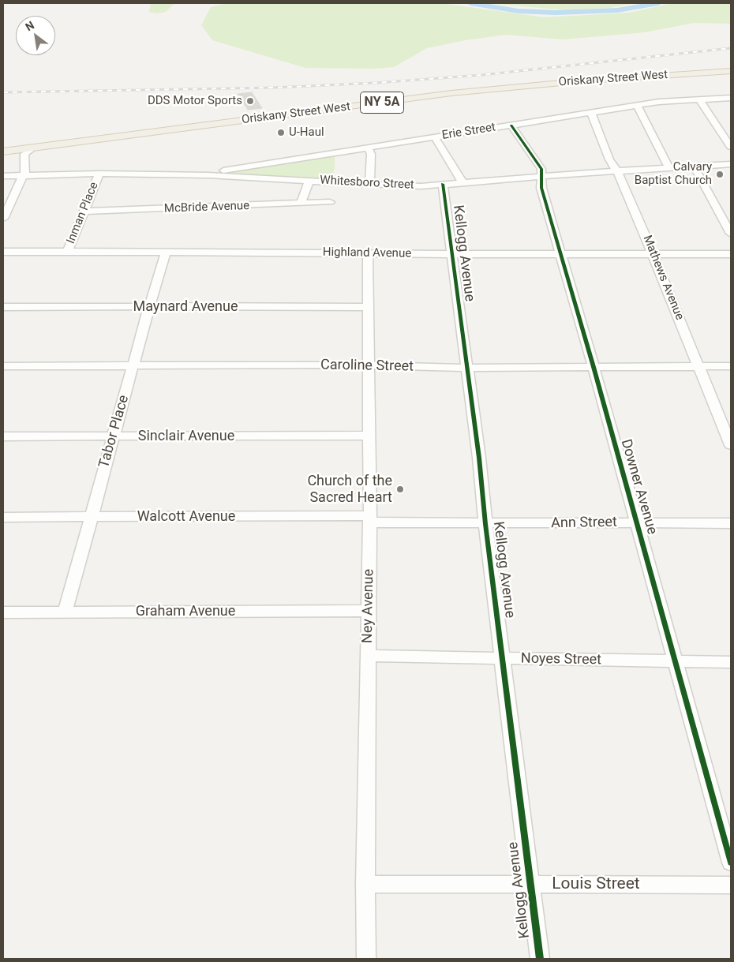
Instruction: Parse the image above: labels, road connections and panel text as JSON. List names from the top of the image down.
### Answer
{
  "streets": {
    "main road": ["Oriskany Street West", "NY 5A"],
    "street": [
      "Erie Street",
      "Whitesboro Street",
      "McBride Avenue",
      "Inman Place",
      "Highland Avenue",
      "Kellogg Avenue",
      "Mathews Avenue",
      "Maynard Avenue",
      "Caroline Street",
      "Tabor Place",
      "Sinclair Avenue",
      "Downer Avenue",
      "Walcott Avenue",
      "Ann Street",
      "Ney Avenue",
      "Graham Avenue",
      "Noyes Street",
      "Louis Street"
    ]
  },
  "crossings": [
    ["Erie Street", "Whitesboro Street"],
    ["Erie Street", "Mathews Avenue"],
    ["Erie Street", "Downer Avenue"],
    ["Whitesboro Street", "Inman Place"],
    ["Whitesboro Street", "Kellogg Avenue"],
    ["Whitesboro Street", "Mathews Avenue"],
    ["Whitesboro Street", "Downer Avenue"],
    ["McBride Avenue", "Inman Place"],
    ["Inman Place", "Highland Avenue"],
    ["Highland Avenue", "Kellogg Avenue"],
    ["Highland Avenue", "Mathews Avenue"],
    ["Highland Avenue", "Tabor Place"],
    ["Highland Avenue", "Downer Avenue"],
    ["Highland Avenue", "Ney Avenue"],
    ["Kellogg Avenue", "Caroline Street"],
    ["Kellogg Avenue", "Ann Street"],
    ["Kellogg Avenue", "Noyes Street"],
    ["Kellogg Avenue", "Louis Street"],
    ["Mathews Avenue", "Caroline Street"],
    ["Maynard Avenue", "Tabor Place"],
    ["Maynard Avenue", "Ney Avenue"],
    ["Caroline Street", "Tabor Place"],
    ["Caroline Street", "Downer Avenue"],
    ["Caroline Street", "Ney Avenue"],
    ["Tabor Place", "Sinclair Avenue"],
    ["Tabor Place", "Walcott Avenue"],
    ["Tabor Place", "Graham Avenue"],
    ["Sinclair Avenue", "Ney Avenue"],
    ["Downer Avenue", "Ann Street"],
    ["Downer Avenue", "Noyes Street"],
    ["Walcott Avenue", "Ann Street"],
    ["Walcott Avenue", "Ney Avenue"],
    ["Ney Avenue", "Graham Avenue"],
    ["Ney Avenue", "Noyes Street"],
    ["Ney Avenue", "Louis Street"]
  ],
  "places": [
    "DDS Motor Sports",
    "U-Haul",
    "Calvary Baptist Church",
    "Church of the Sacred Heart"
  ],
  "north": "top left"
}
